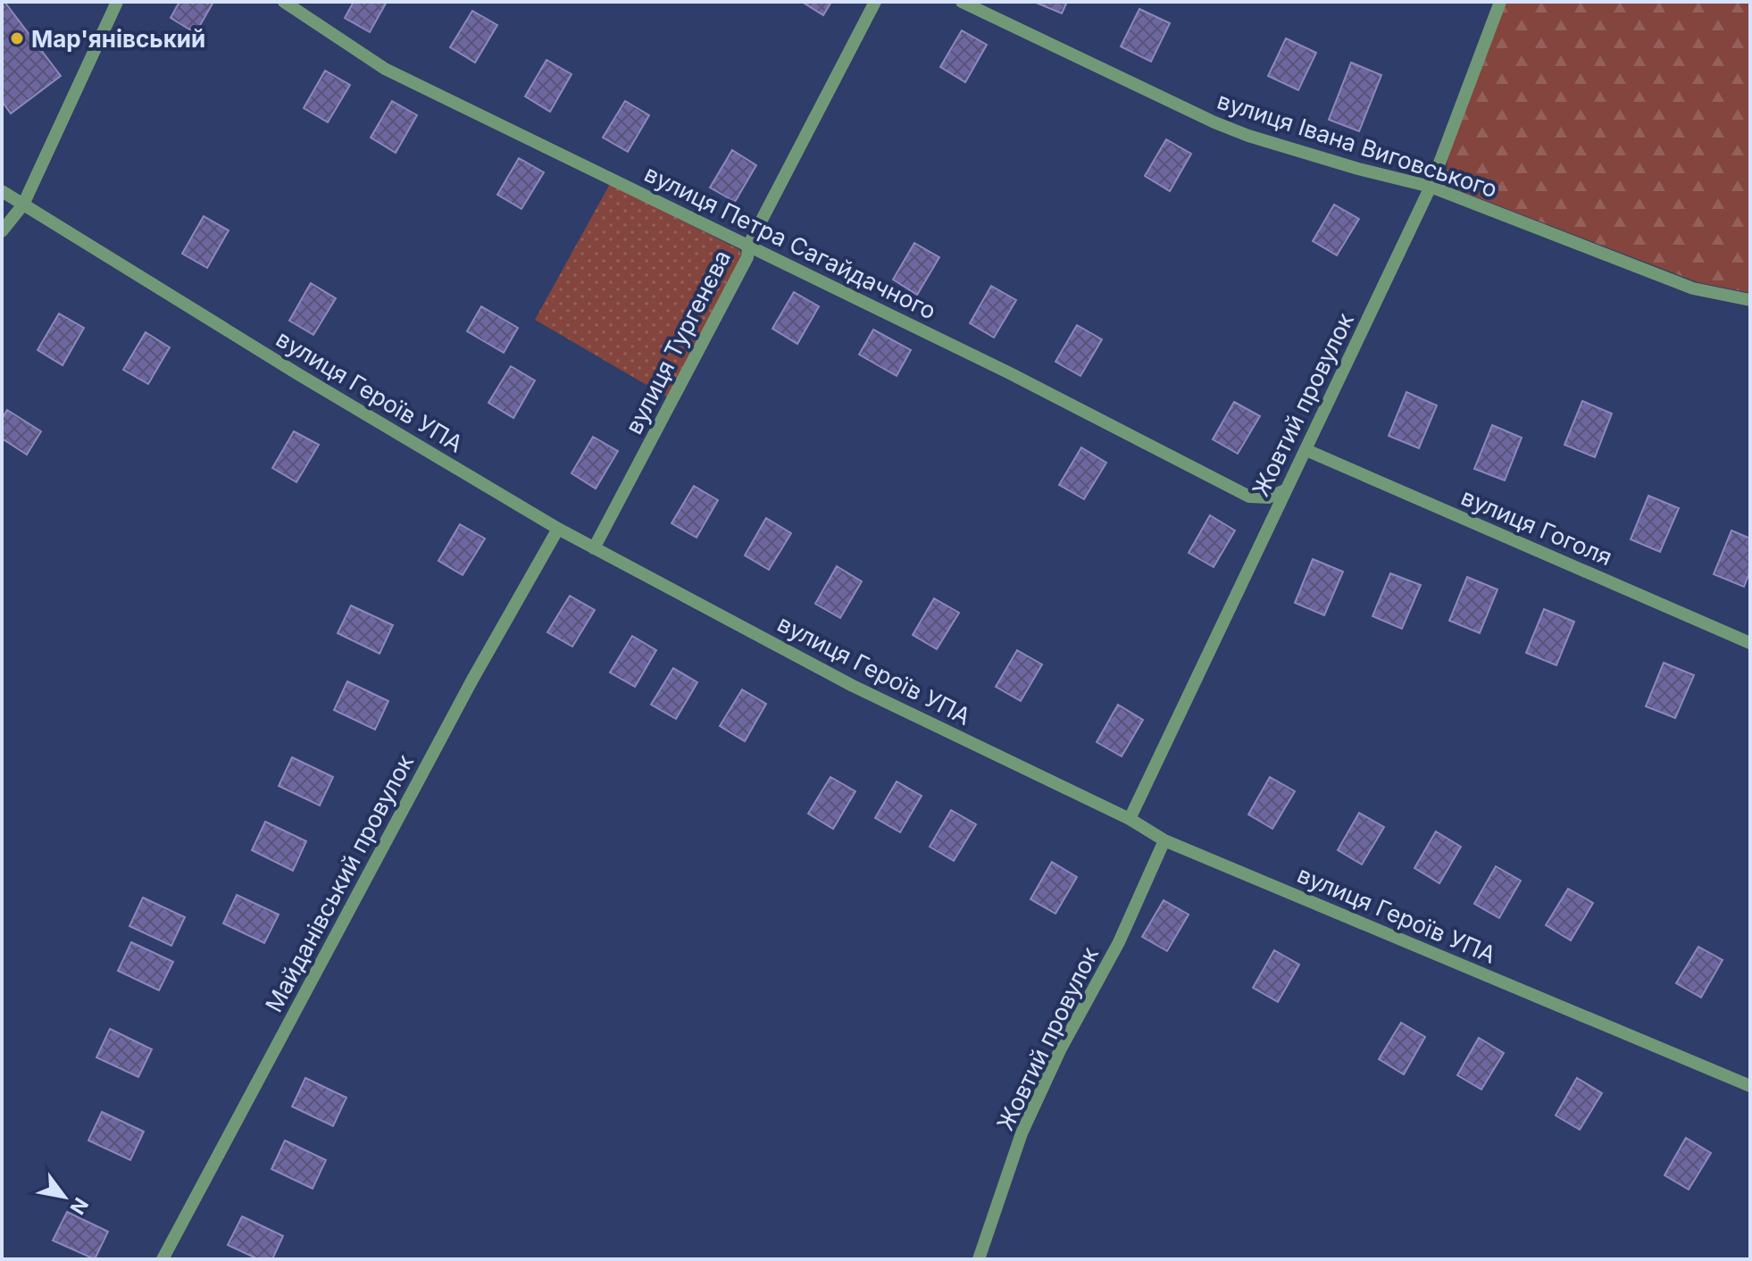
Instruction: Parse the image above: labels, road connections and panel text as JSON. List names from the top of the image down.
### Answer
{
  "streets": {
    "street": [
      "вулиця Івана Виговського",
      "вулиця Петра Сагайдачного",
      "вулиця Тургенєва",
      "вулиця Героїв УПА",
      "Жовтий провулок",
      "вулиця Гоголя",
      "Майданівський провулок"
    ]
  },
  "crossings": [
    ["вулиця Івана Виговського", "Жовтий провулок"],
    ["вулиця Петра Сагайдачного", "вулиця Тургенєва"],
    ["вулиця Петра Сагайдачного", "Жовтий провулок"],
    ["вулиця Тургенєва", "вулиця Героїв УПА"],
    ["вулиця Героїв УПА", "Жовтий провулок"],
    ["вулиця Героїв УПА", "Майданівський провулок"],
    ["Жовтий провулок", "вулиця Гоголя"]
  ],
  "places": ["Мар'янівський"],
  "north": "bottom right"
}
